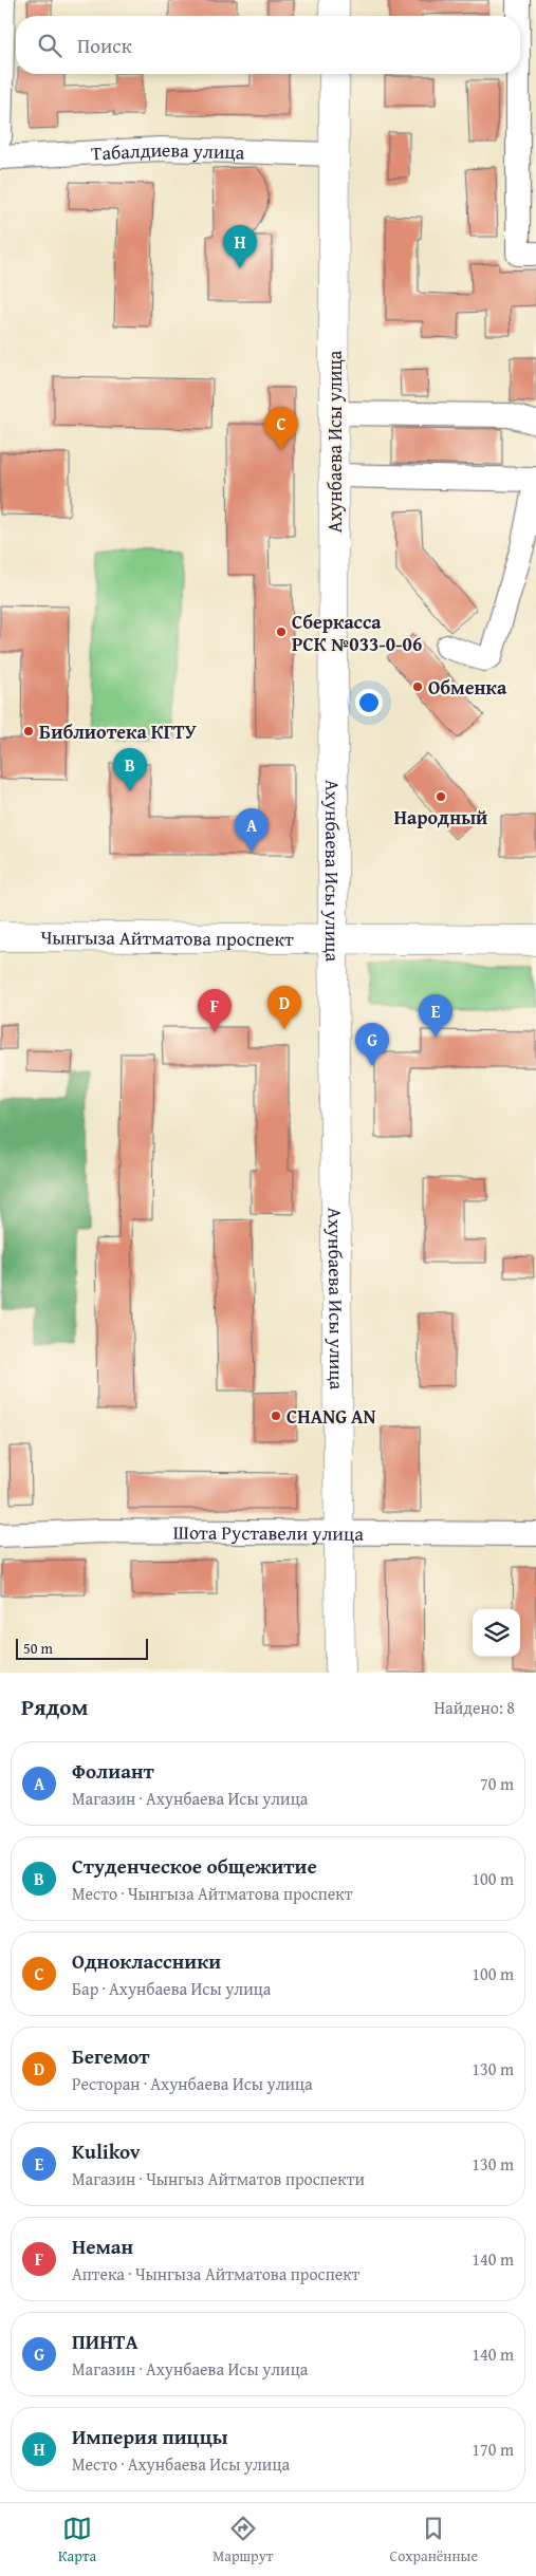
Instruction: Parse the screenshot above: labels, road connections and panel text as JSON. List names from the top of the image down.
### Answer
{
  "streets": {
    "main road": ["Ахунбаева Исы улица", "Чынгыза Айтматова проспект"],
    "street": ["Табалдиева улица", "Шота Руставели улица"]
  },
  "crossings": [
    ["Табалдиева улица", "Ахунбаева Исы улица"],
    ["Ахунбаева Исы улица", "Чынгыза Айтматова проспект"],
    ["Ахунбаева Исы улица", "Шота Руставели улица"]
  ],
  "places": [
    "Сберкасса РСК №033-0-06",
    "Обменка",
    "Библиотека КГТУ",
    "Народный",
    "CHANG AN"
  ],
  "scale_bar": "50 m",
  "page": {
    "search": "Поиск",
    "pins": [
      "H",
      "C",
      "B",
      "A",
      "D",
      "F",
      "E",
      "G"
    ],
    "scale": "50 m",
    "heading": ["Рядом", "Найдено: 8"],
    "list": [
      {
        "mark": "A",
        "name": "Фолиант",
        "note": "Магазин · Ахунбаева Исы улица",
        "value": "70 m"
      },
      {
        "mark": "B",
        "name": "Студенческое общежитие",
        "note": "Место · Чынгыза Айтматова проспект",
        "value": "100 m"
      },
      {
        "mark": "C",
        "name": "Одноклассники",
        "note": "Бар · Ахунбаева Исы улица",
        "value": "100 m"
      },
      {
        "mark": "D",
        "name": "Бегемот",
        "note": "Ресторан · Ахунбаева Исы улица",
        "value": "130 m"
      },
      {
        "mark": "E",
        "name": "Kulikov",
        "note": "Магазин · Чынгыз Айтматов проспекти",
        "value": "130 m"
      },
      {
        "mark": "F",
        "name": "Неман",
        "note": "Аптека · Чынгыза Айтматова проспект",
        "value": "140 m"
      },
      {
        "mark": "G",
        "name": "ПИНТА",
        "note": "Магазин · Ахунбаева Исы улица",
        "value": "140 m"
      },
      {
        "mark": "H",
        "name": "Империя пиццы",
        "note": "Место · Ахунбаева Исы улица",
        "value": "170 m"
      }
    ],
    "nav": ["Карта", "Маршрут", "Сохранённые"]
  }
}
